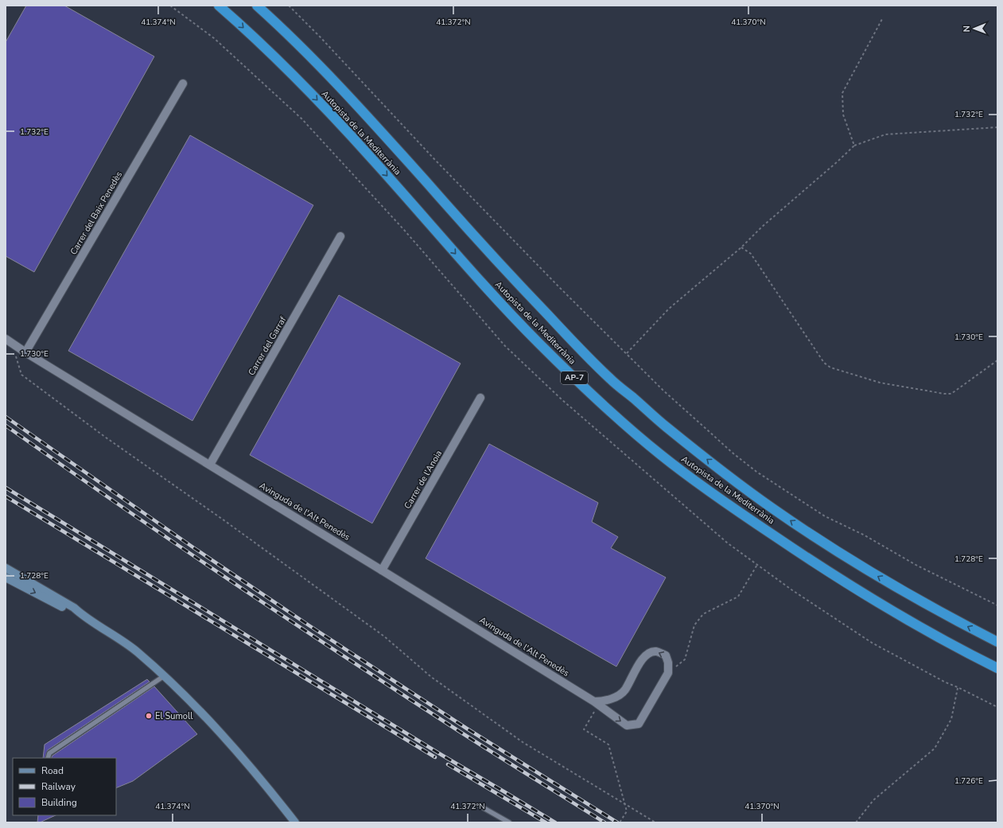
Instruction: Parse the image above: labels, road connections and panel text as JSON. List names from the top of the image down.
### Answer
{
  "streets": {
    "highway": ["Autopista de la Mediterrània", "AP-7"],
    "street": [
      "Carrer del Baix Penedès",
      "Carrer del Garraf",
      "Carrer de l'Anoia",
      "Avinguda de l'Alt Penedès"
    ]
  },
  "crossings": [
    ["Carrer del Baix Penedès", "Avinguda de l'Alt Penedès"],
    ["Carrer del Garraf", "Avinguda de l'Alt Penedès"],
    ["Carrer de l'Anoia", "Avinguda de l'Alt Penedès"]
  ],
  "places": ["El Sumoll"],
  "legend": ["Road", "Railway", "Building"],
  "north": "left",
  "coordinates": [
    "41.374°N",
    "41.372°N",
    "41.370°N",
    "1.732°E",
    "1.730°E",
    "1.728°E",
    "1.726°E"
  ]
}
